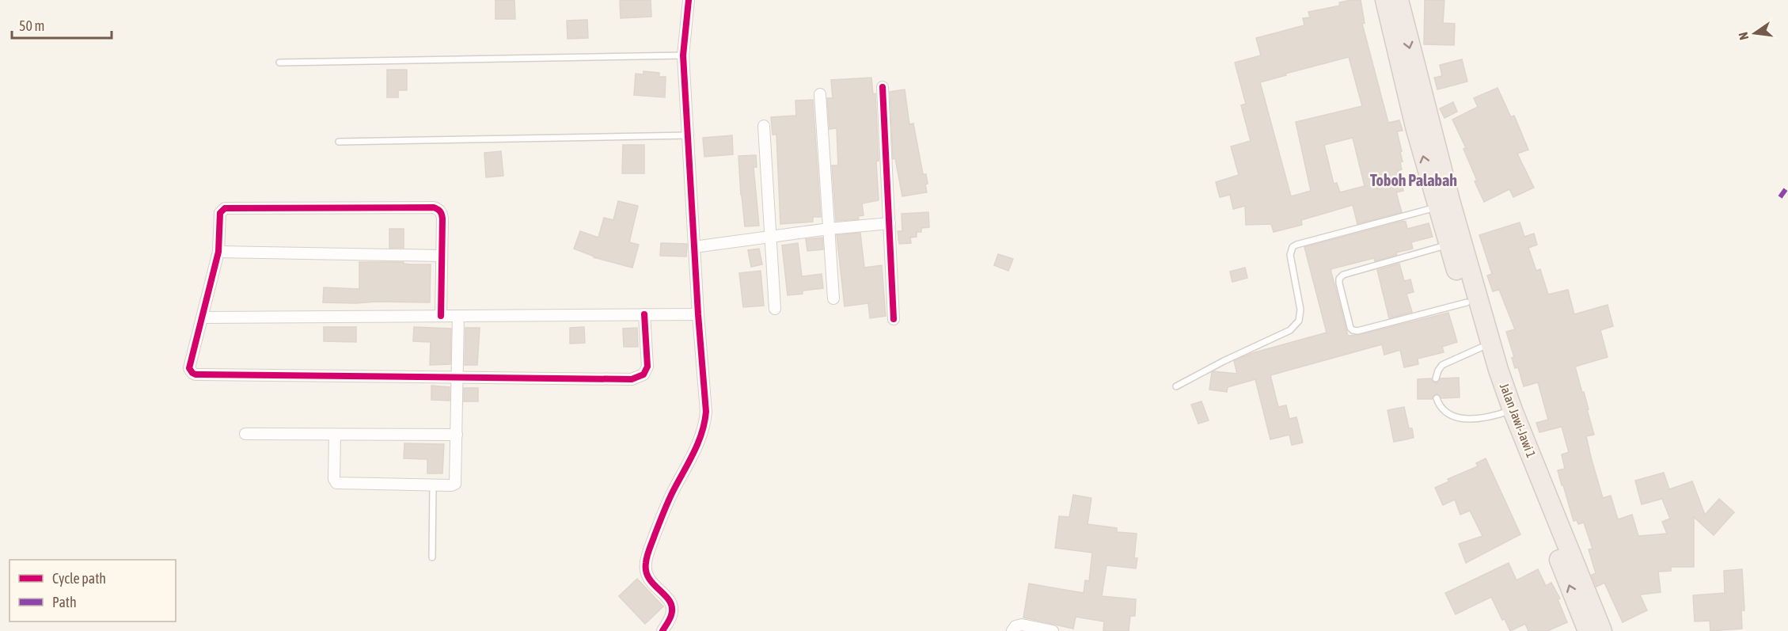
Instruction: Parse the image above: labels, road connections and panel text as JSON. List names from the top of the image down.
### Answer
{
  "streets": {
    "highway": ["Jalan Jawi-Jawi 1"]
  },
  "districts": ["Toboh Palabah"],
  "legend": ["Cycle path", "Path"],
  "scale_bar": "50 m",
  "north": "left"
}
